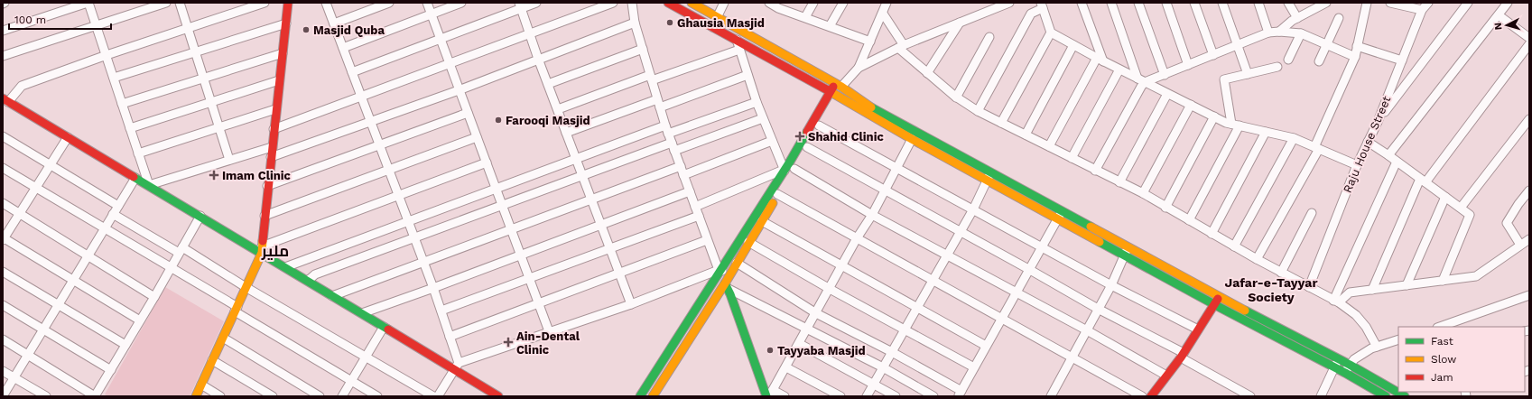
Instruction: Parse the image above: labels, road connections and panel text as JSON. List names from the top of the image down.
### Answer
{
  "streets": {
    "street": ["Raju House Street"]
  },
  "districts": ["ملیر", "Jafar-e-Tayyar Society"],
  "places": {
    "other": [
      "Ghausia Masjid",
      "Masjid Quba",
      "Farooqi Masjid",
      "Tayyaba Masjid"
    ],
    "health": ["Shahid Clinic", "Imam Clinic", "Ain-Dental Clinic"]
  },
  "legend": ["Fast", "Slow", "Jam"],
  "scale_bar": "100 m",
  "north": "left"
}
